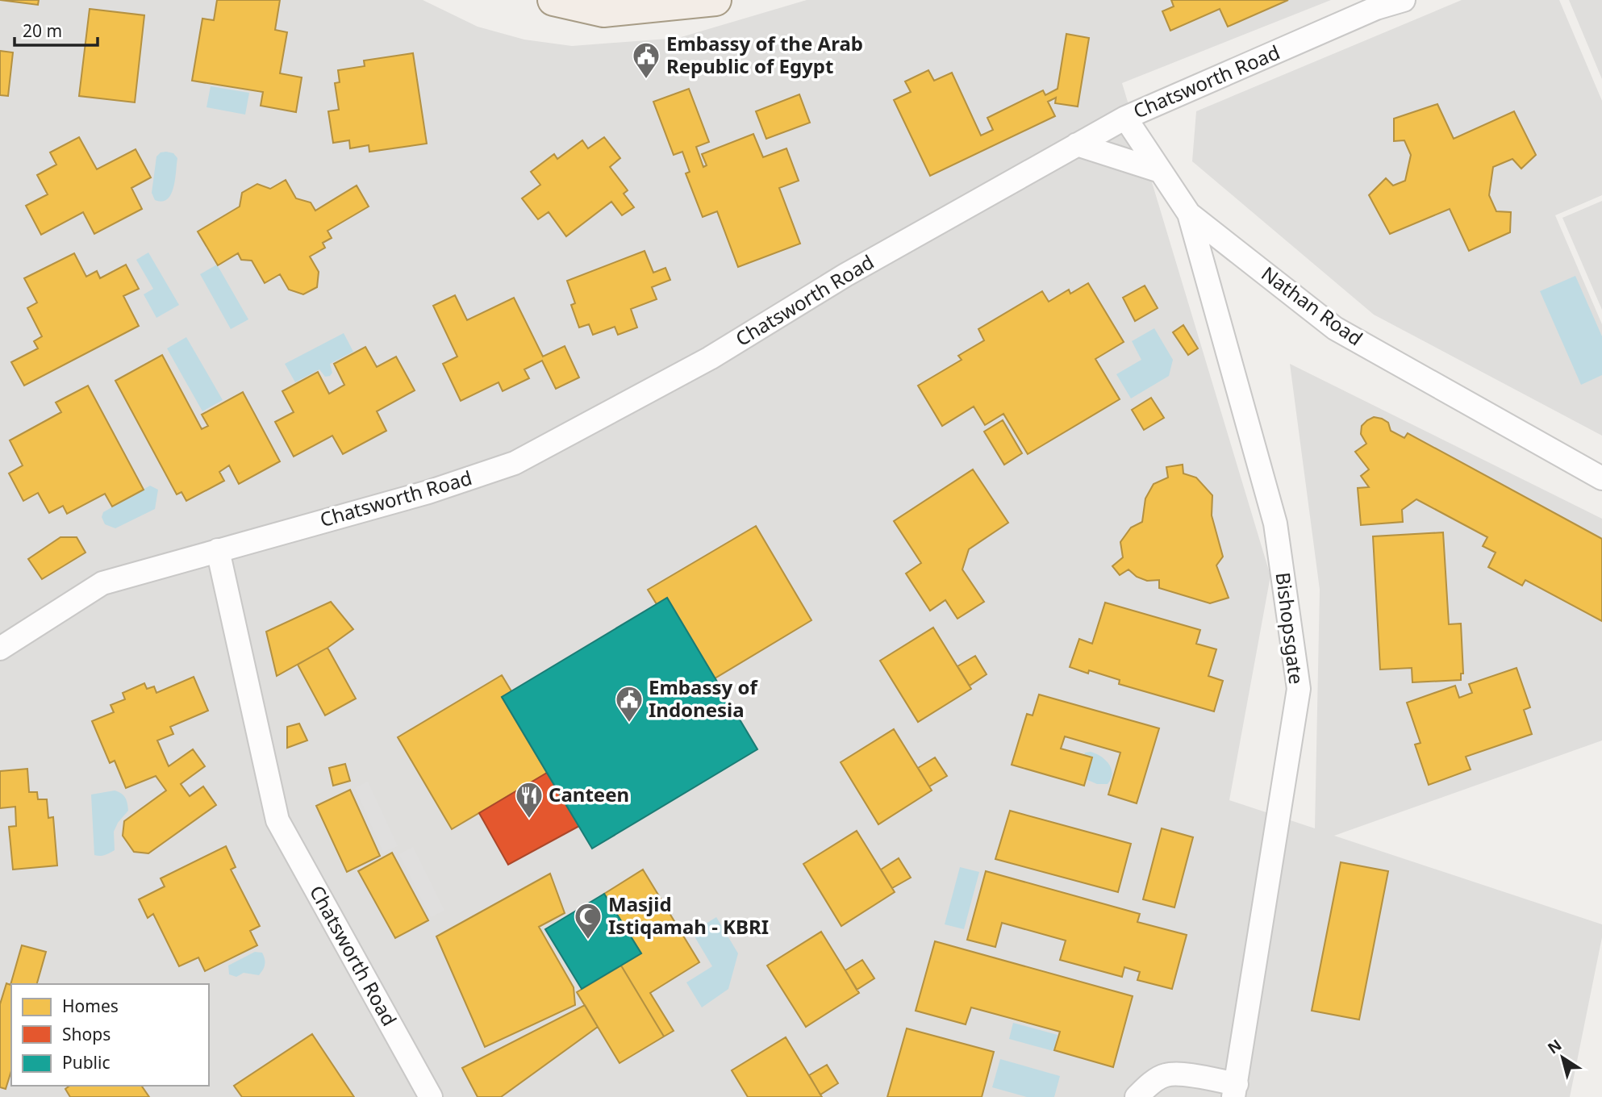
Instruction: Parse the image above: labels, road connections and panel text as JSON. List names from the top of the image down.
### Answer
{
  "streets": {
    "street": ["Chatsworth Road", "Nathan Road", "Bishopsgate"]
  },
  "crossings": [
    ["Chatsworth Road", "Nathan Road"],
    ["Nathan Road", "Bishopsgate"]
  ],
  "places": {
    "public building": ["Embassy of the Arab Republic of Egypt", "Embassy of Indonesia"],
    "restaurant": ["Canteen"],
    "mosque": ["Masjid Istiqamah - KBRI"]
  },
  "legend": ["Homes", "Shops", "Public"],
  "scale_bar": "20 m",
  "north": "top left"
}
